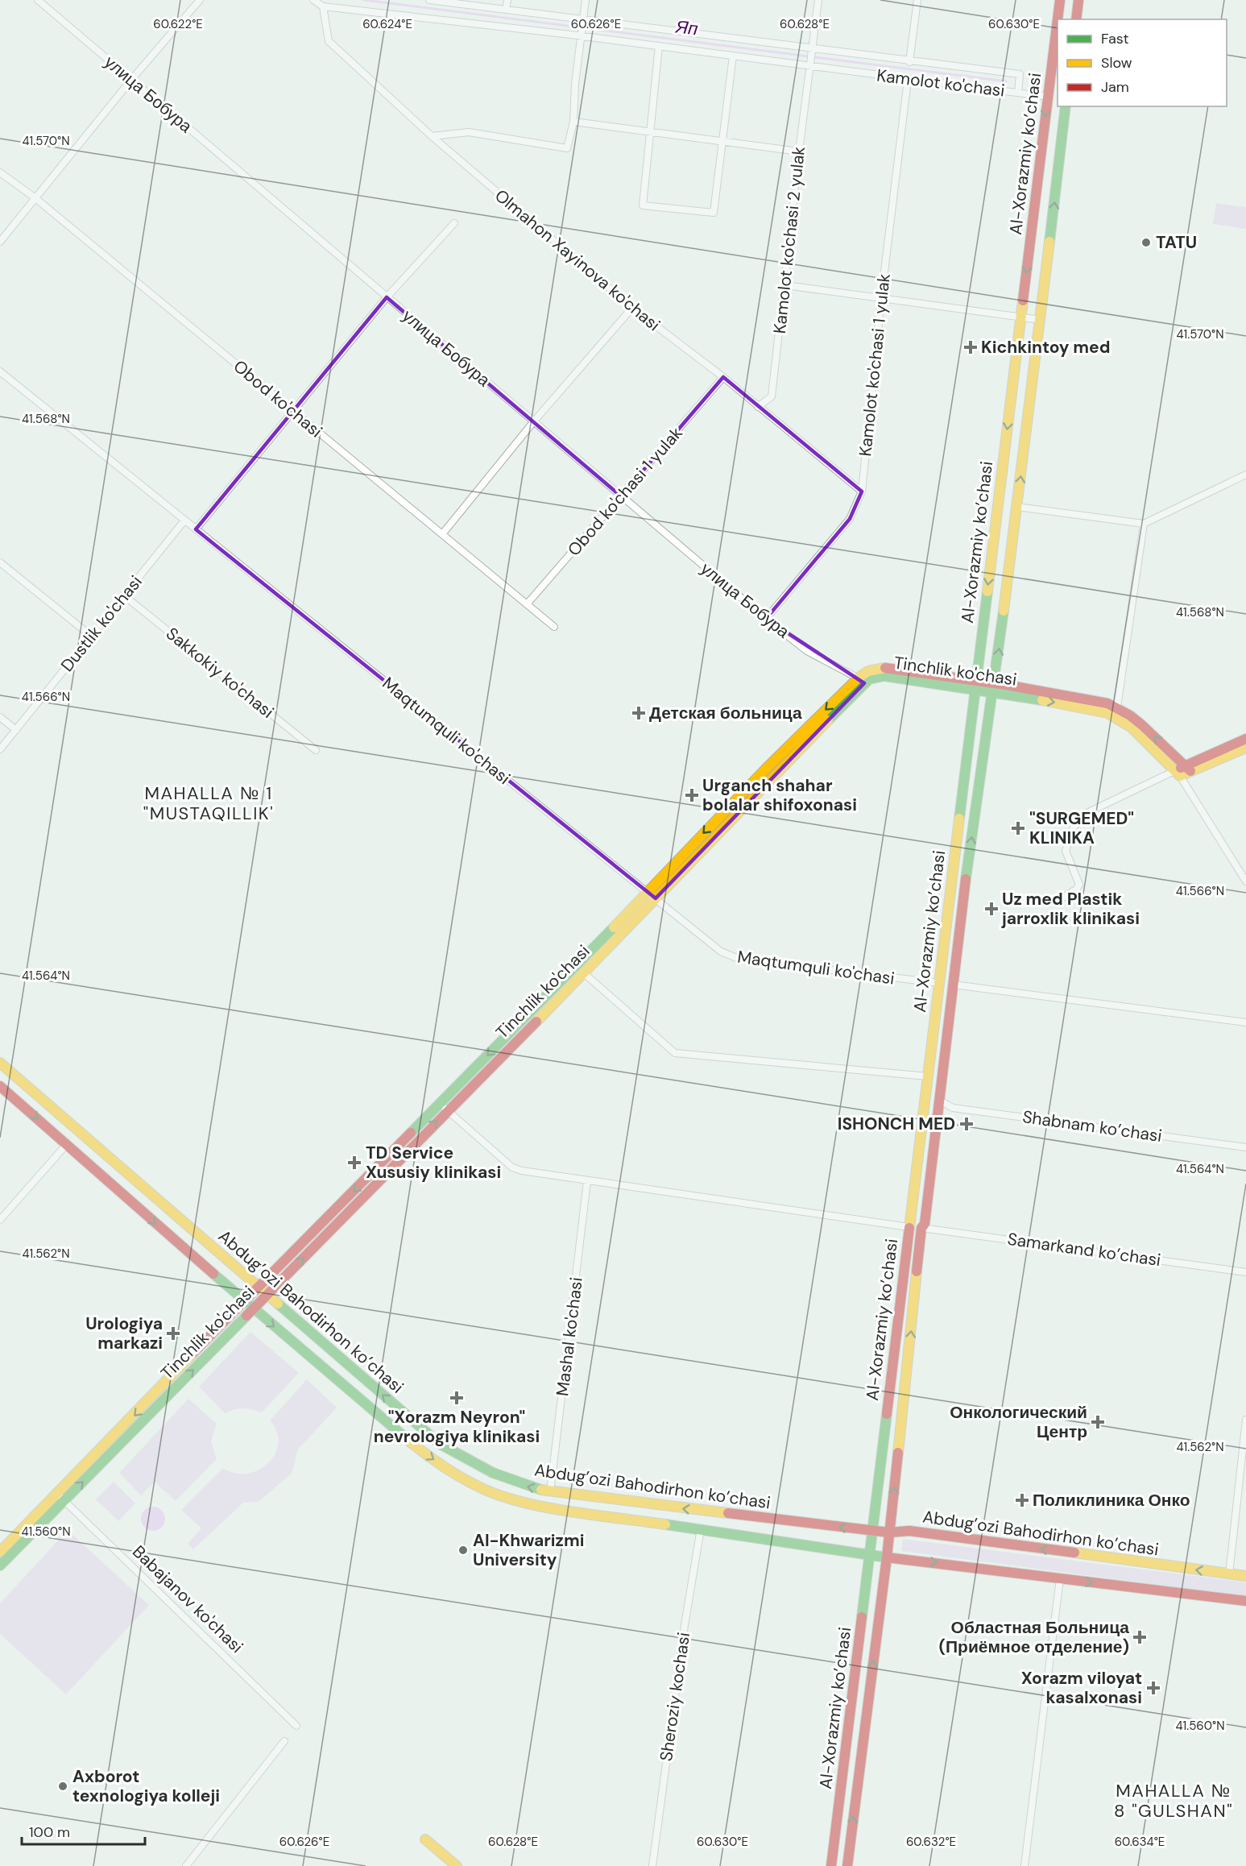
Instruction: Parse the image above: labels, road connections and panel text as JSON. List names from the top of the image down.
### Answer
{
  "streets": {
    "main road": ["Al-Xorazmiy ko’chasi", "Tinchlik ko'chasi", "Abdug’ozi Bahodirhon ko’chasi"],
    "street": [
      "Kamolot ko'chasi",
      "улица Бобура",
      "Kamolot ko'chasi 2 yulak",
      "Olmahon Xayinova ko'chasi",
      "Kamolot ko'chasi 1 yulak",
      "Obod ko'chasi",
      "Obod ko'chasi 1 yulak",
      "Dustlik ko'chasi",
      "Sakkokiy ko'chasi",
      "Maqtumquli ko'chasi",
      "Shabnam ko’chasi",
      "Samarkand ko’chasi",
      "Mashal ko'chasi",
      "Babajanov ko'chasi",
      "Sheroziy kochasi"
    ]
  },
  "crossings": [
    ["Kamolot ko'chasi", "Kamolot ko'chasi 2 yulak"],
    ["Kamolot ko'chasi", "Olmahon Xayinova ko'chasi"],
    ["Kamolot ko'chasi", "Kamolot ko'chasi 1 yulak"],
    ["улица Бобура", "Kamolot ko'chasi 1 yulak"],
    ["улица Бобура", "Obod ko'chasi 1 yulak"],
    ["улица Бобура", "Tinchlik ko'chasi"],
    ["Al-Xorazmiy ko’chasi", "Tinchlik ko'chasi"],
    ["Al-Xorazmiy ko’chasi", "Maqtumquli ko'chasi"],
    ["Al-Xorazmiy ko’chasi", "Shabnam ko’chasi"],
    ["Al-Xorazmiy ko’chasi", "Samarkand ko’chasi"],
    ["Al-Xorazmiy ko’chasi", "Abdug’ozi Bahodirhon ko’chasi"],
    ["Kamolot ko'chasi 2 yulak", "Olmahon Xayinova ko'chasi"],
    ["Olmahon Xayinova ko'chasi", "Kamolot ko'chasi 1 yulak"],
    ["Olmahon Xayinova ko'chasi", "Obod ko'chasi 1 yulak"],
    ["Obod ko'chasi", "Obod ko'chasi 1 yulak"],
    ["Dustlik ko'chasi", "Sakkokiy ko'chasi"],
    ["Dustlik ko'chasi", "Maqtumquli ko'chasi"],
    ["Tinchlik ko'chasi", "Maqtumquli ko'chasi"],
    ["Tinchlik ko'chasi", "Abdug’ozi Bahodirhon ko’chasi"],
    ["Tinchlik ko'chasi", "Babajanov ko'chasi"],
    ["Abdug’ozi Bahodirhon ko’chasi", "Mashal ko'chasi"],
    ["Abdug’ozi Bahodirhon ko’chasi", "Sheroziy kochasi"]
  ],
  "districts": ["MAHALLA № 1 \"MUSTAQILLIK'", "MAHALLA № 8 \"GULSHAN\""],
  "water": ["Яп"],
  "places": {
    "other": ["TATU", "Al-Khwarizmi University", "Axborot texnologiya kolleji"],
    "health": [
      "Kichkintoy med",
      "Детская больница",
      "Urganch shahar bolalar shifoxonasi",
      "\"SURGEMED\" KLINIKA",
      "Uz med Plastik jarroxlik klinikasi",
      "ISHONCH MED",
      "TD Service Xususiy klinikasi",
      "Urologiya markazi",
      "\"Xorazm Neyron\" nevrologiya klinikasi",
      "Онкологический Центр",
      "Поликлиника Онко",
      "Областная Больница (Приёмное отделение)",
      "Xorazm viloyat kasalxonasi"
    ]
  },
  "legend": ["Fast", "Slow", "Jam"],
  "scale_bar": "100 m",
  "coordinates": [
    "60.622°E",
    "60.624°E",
    "60.626°E",
    "60.628°E",
    "60.630°E",
    "41.570°N",
    "41.568°N",
    "41.566°N",
    "41.564°N",
    "41.562°N",
    "41.560°N",
    "60.632°E",
    "60.634°E"
  ]
}
